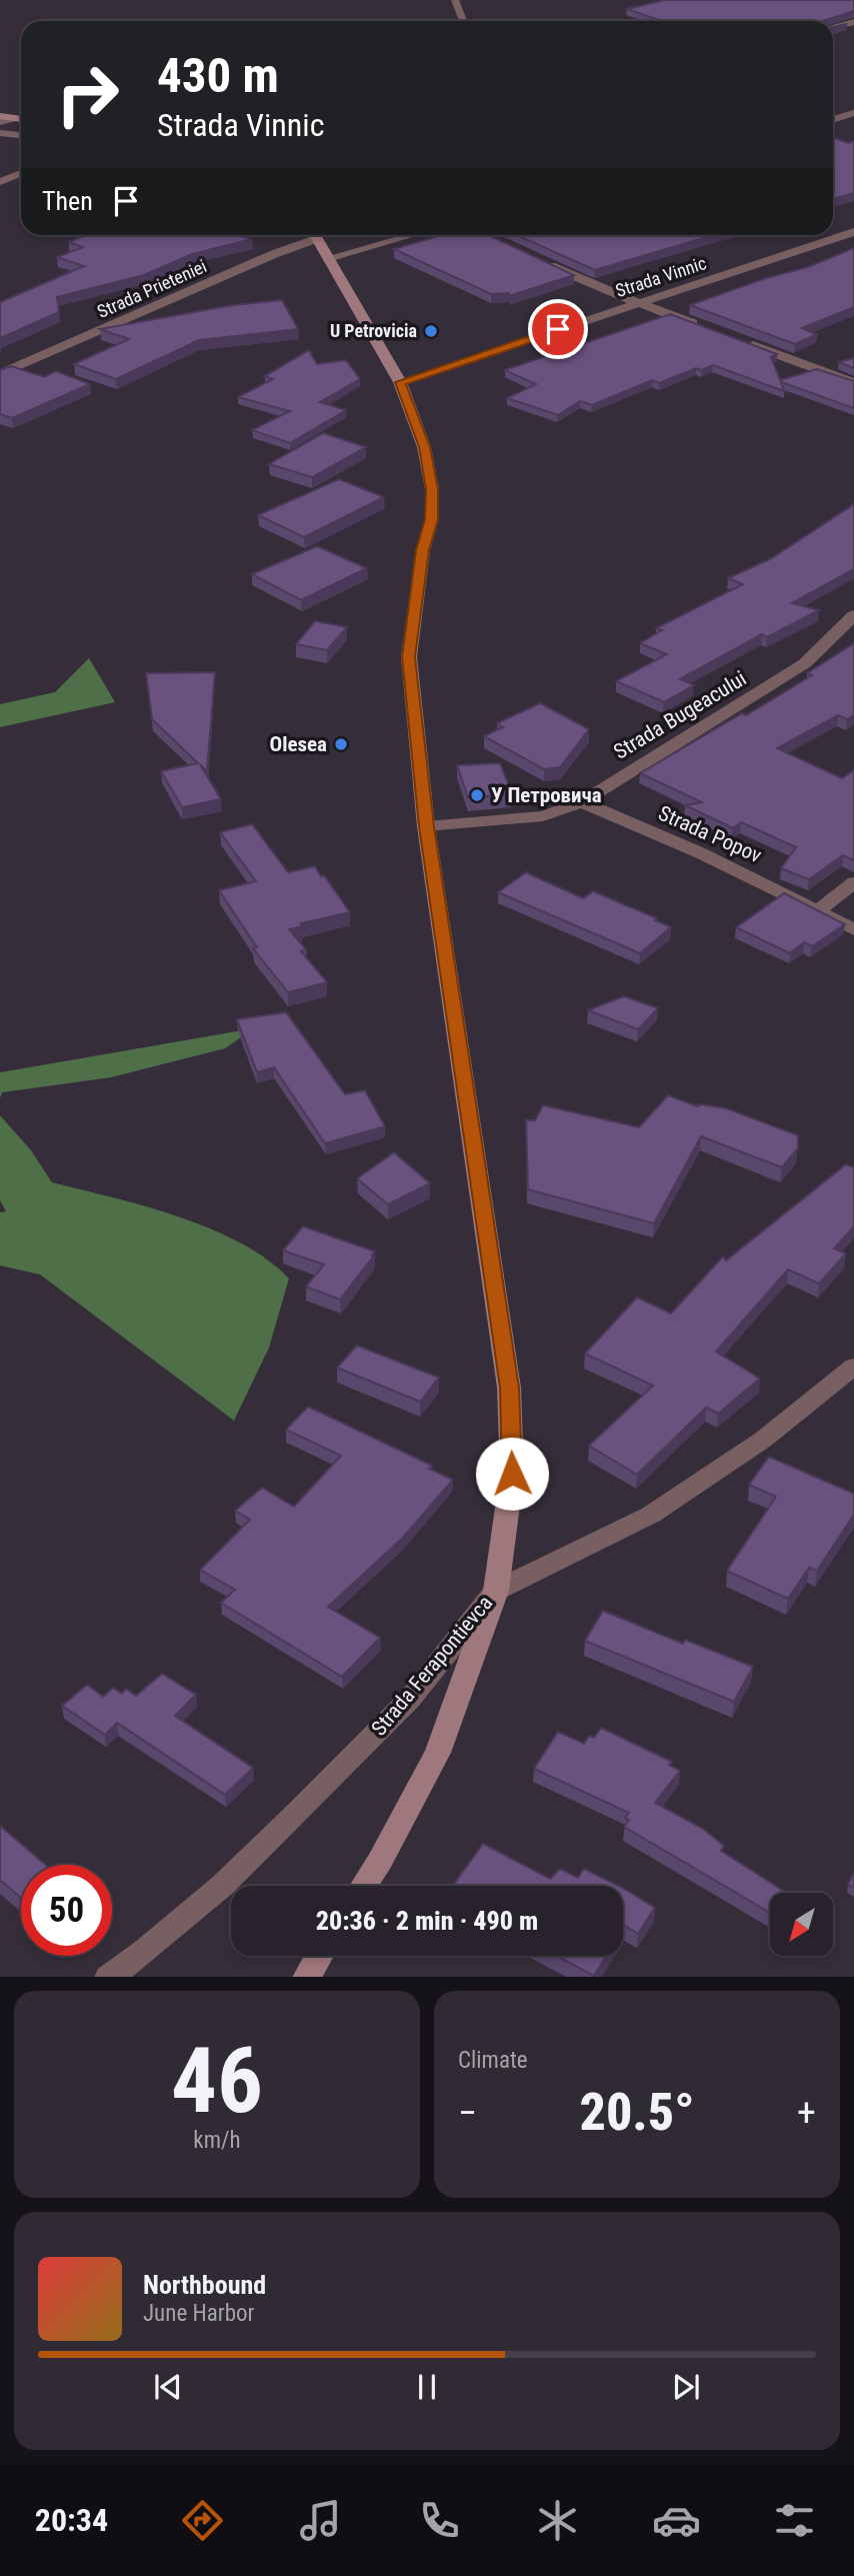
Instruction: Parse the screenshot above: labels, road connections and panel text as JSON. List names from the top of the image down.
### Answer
{
  "streets": {
    "main road": ["Strada Ferapontievca"],
    "street": [
      "Strada Vinnic",
      "Strada Prieteniei",
      "Strada Bugeacului",
      "Strada Popov"
    ]
  },
  "crossings": [
    ["Strada Vinnic", "Strada Ferapontievca"],
    ["Strada Bugeacului", "Strada Popov"],
    ["Strada Bugeacului", "Strada Ferapontievca"]
  ],
  "places": ["U Petrovicia", "Olesea", "У Петровича"],
  "north": "bottom left",
  "page": {
    "turn": ["430 m", "Strada Vinnic"],
    "then": "Then",
    "limit": "50",
    "trip": "20:36 · 2 min · 490 m",
    "tile": [
      ["46", "km/h"],
      "Climate"
    ],
    "heat": ["−", "20.5°", "+"],
    "song": ["Northbound", "June Harbor"],
    "tabs": "20:34"
  }
}
